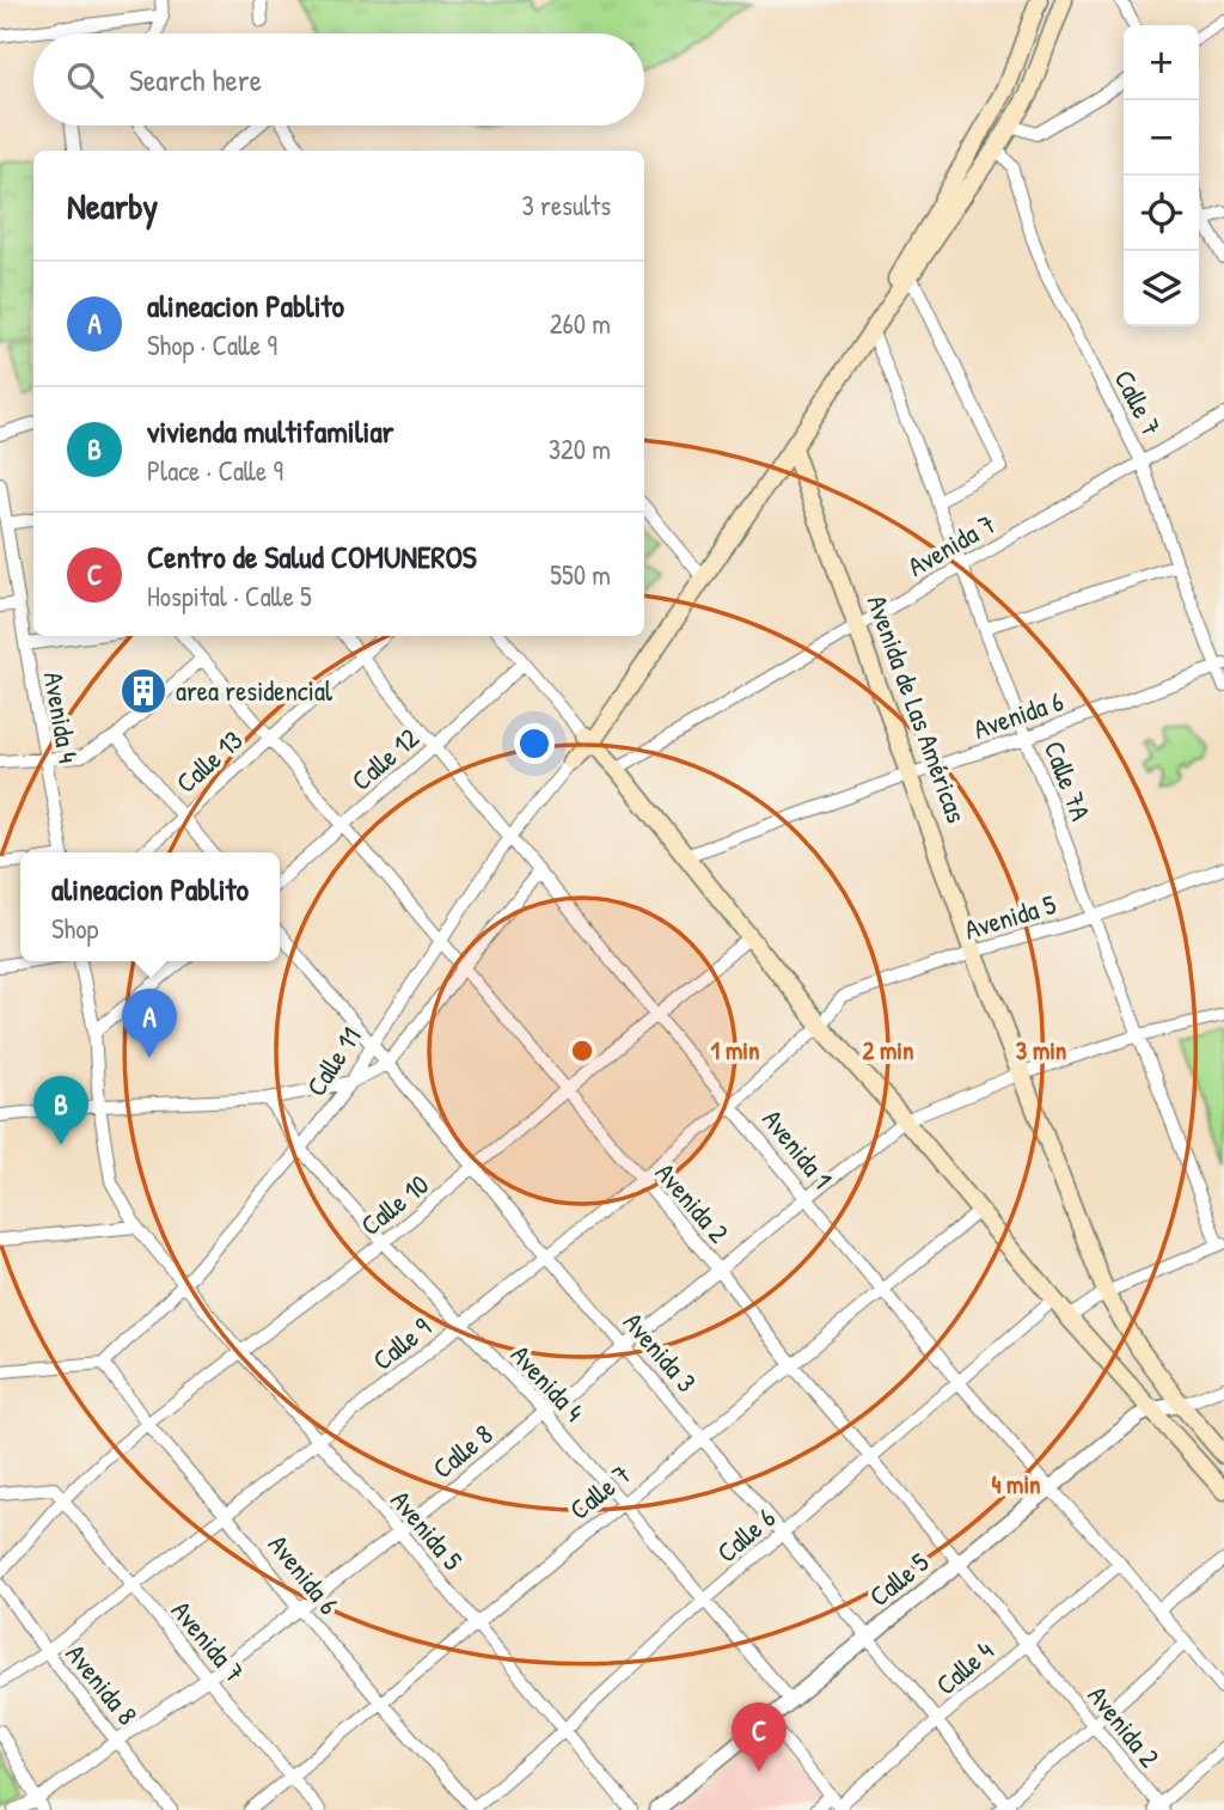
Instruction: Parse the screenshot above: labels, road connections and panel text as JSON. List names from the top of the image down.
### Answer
{
  "streets": {
    "main road": ["Avenida de Las Américas"],
    "street": [
      "Calle 7",
      "Avenida 7",
      "Avenida 6",
      "Avenida 4",
      "Calle 12",
      "Calle 13",
      "Calle 7A",
      "Avenida 5",
      "Calle 11",
      "Avenida 1",
      "Avenida 2",
      "Calle 10",
      "Calle 9",
      "Avenida 3",
      "Calle 8",
      "Calle 6",
      "Calle 5",
      "Calle 4",
      "Avenida 8"
    ]
  },
  "crossings": [
    ["Calle 7", "Avenida 7"],
    ["Calle 7", "Avenida 6"],
    ["Calle 7", "Avenida 4"],
    ["Calle 7", "Avenida 5"],
    ["Calle 7", "Avenida 1"],
    ["Calle 7", "Avenida 2"],
    ["Calle 7", "Avenida 3"],
    ["Avenida 7", "Avenida de Las Américas"],
    ["Avenida 7", "Calle 7A"],
    ["Avenida 7", "Calle 10"],
    ["Avenida 7", "Calle 9"],
    ["Avenida 7", "Calle 8"],
    ["Avenida de Las Américas", "Avenida 6"],
    ["Avenida de Las Américas", "Avenida 5"],
    ["Avenida de Las Américas", "Calle 5"],
    ["Avenida 6", "Calle 7A"],
    ["Avenida 6", "Calle 11"],
    ["Avenida 6", "Calle 10"],
    ["Avenida 6", "Calle 9"],
    ["Avenida 6", "Calle 8"],
    ["Avenida 6", "Calle 6"],
    ["Avenida 4", "Calle 11"],
    ["Avenida 4", "Calle 10"],
    ["Avenida 4", "Calle 9"],
    ["Avenida 4", "Calle 8"],
    ["Avenida 4", "Calle 6"],
    ["Avenida 4", "Calle 5"],
    ["Calle 12", "Avenida 1"],
    ["Calle 12", "Avenida 2"],
    ["Calle 13", "Avenida 1"],
    ["Calle 13", "Avenida 2"],
    ["Calle 7A", "Avenida 5"],
    ["Avenida 5", "Calle 11"],
    ["Avenida 5", "Calle 10"],
    ["Avenida 5", "Calle 9"],
    ["Avenida 5", "Calle 8"],
    ["Avenida 5", "Calle 6"],
    ["Calle 11", "Avenida 1"],
    ["Calle 11", "Avenida 2"],
    ["Calle 11", "Avenida 3"],
    ["Avenida 1", "Calle 10"],
    ["Avenida 1", "Calle 9"],
    ["Avenida 1", "Calle 8"],
    ["Avenida 1", "Calle 6"],
    ["Avenida 1", "Calle 5"],
    ["Avenida 1", "Calle 4"],
    ["Avenida 2", "Calle 10"],
    ["Avenida 2", "Calle 9"],
    ["Avenida 2", "Calle 8"],
    ["Avenida 2", "Calle 6"],
    ["Avenida 2", "Calle 5"],
    ["Avenida 2", "Calle 4"],
    ["Calle 10", "Avenida 3"],
    ["Calle 9", "Avenida 3"],
    ["Calle 9", "Avenida 8"],
    ["Avenida 3", "Calle 8"],
    ["Avenida 3", "Calle 6"],
    ["Avenida 3", "Calle 5"],
    ["Avenida 3", "Calle 4"],
    ["Calle 8", "Avenida 8"]
  ],
  "places": {
    "building": ["area residencial"]
  },
  "page": {
    "map_buttons": ["+", "−"],
    "search": "Search here",
    "heading": ["Nearby", "3 results"],
    "list": [
      {
        "mark": "A",
        "name": "alineacion Pablito",
        "note": "Shop · Calle 9",
        "value": "260 m"
      },
      {
        "mark": "B",
        "name": "vivienda multifamiliar",
        "note": "Place · Calle 9",
        "value": "320 m"
      },
      {
        "mark": "C",
        "name": "Centro de Salud COMUNEROS",
        "note": "Hospital · Calle 5",
        "value": "550 m"
      }
    ],
    "popup": ["alineacion Pablito", "Shop"],
    "pins": ["A", "B", "C"]
  },
  "rings": [
    "1 min",
    "2 min",
    "3 min",
    "4 min"
  ]
}
